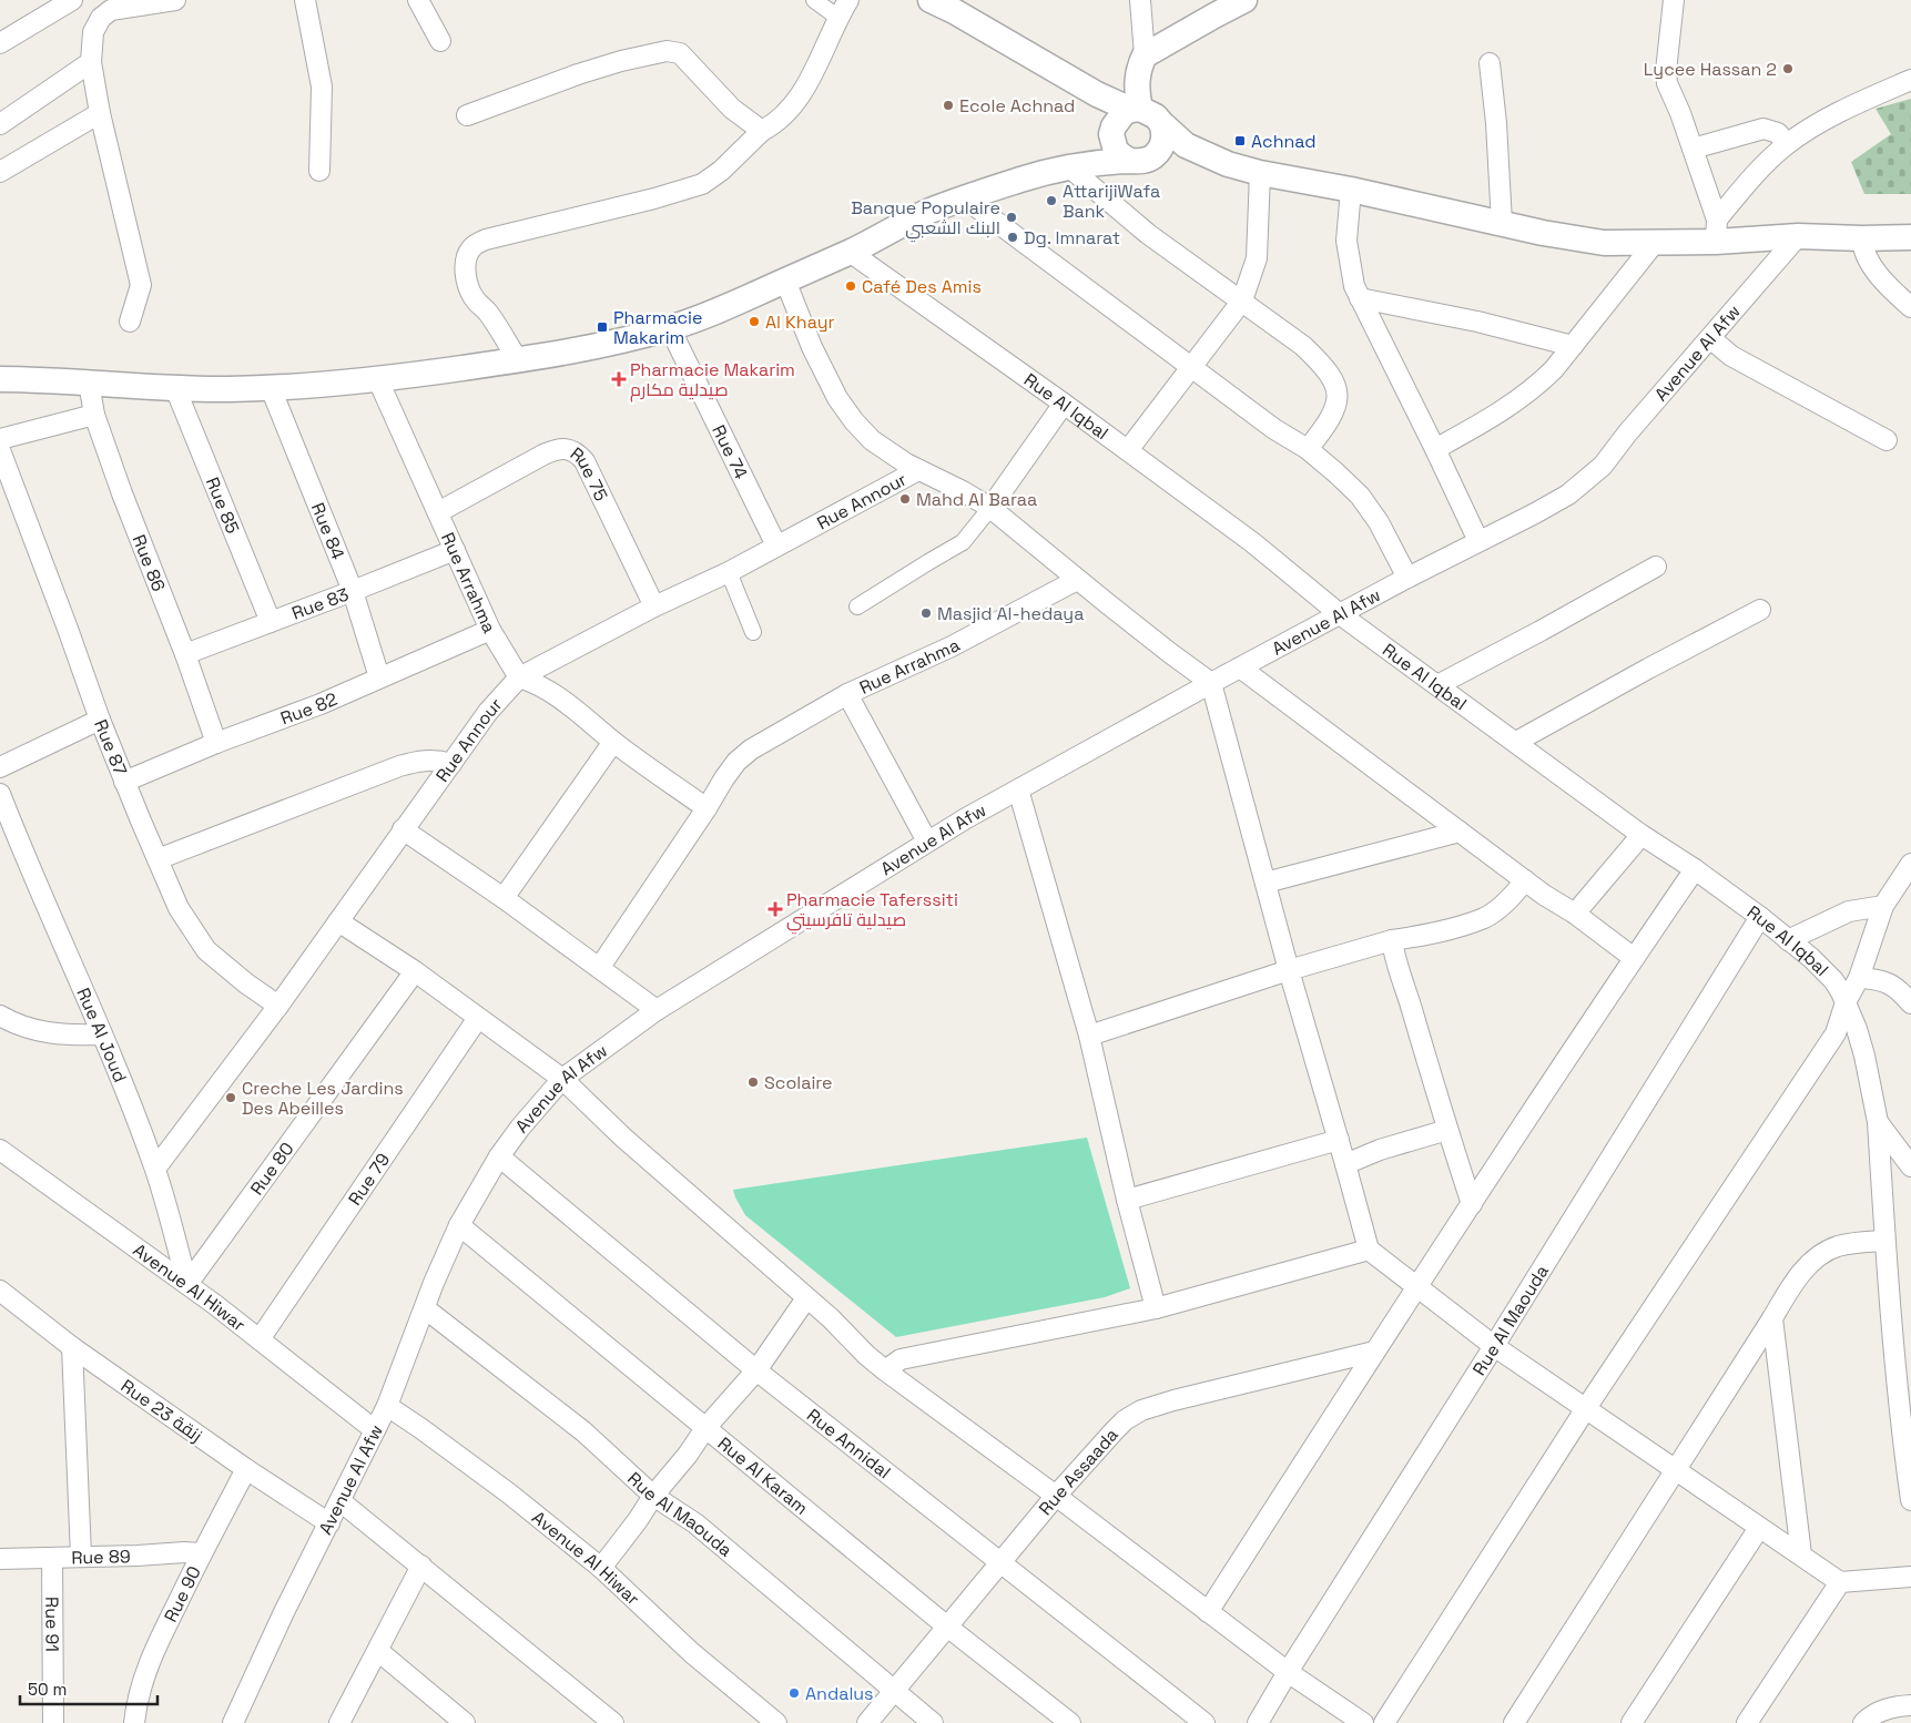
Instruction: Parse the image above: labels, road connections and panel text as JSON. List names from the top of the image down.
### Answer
{
  "streets": {
    "street": [
      "Avenue Al Afw",
      "Rue Al Iqbal",
      "Rue 74",
      "Rue 75",
      "Rue Annour",
      "Rue 85",
      "Rue 84",
      "Rue 86",
      "Rue Arrahma",
      "Rue 83",
      "Rue 82",
      "Rue 87",
      "Rue Al Joud",
      "Rue 80",
      "Rue 79",
      "Avenue Al Hiwar",
      "Rue Al Maouda",
      "Rue 23 زنقة",
      "Rue Annidal",
      "Rue Assaada",
      "Rue Al Karam",
      "Rue 89",
      "Rue 90",
      "Rue 91"
    ]
  },
  "crossings": [
    ["Avenue Al Afw", "Rue Al Iqbal"],
    ["Avenue Al Afw", "Rue Annour"],
    ["Avenue Al Afw", "Avenue Al Hiwar"],
    ["Avenue Al Afw", "Rue Al Maouda"],
    ["Avenue Al Afw", "Rue 23 زنقة"],
    ["Avenue Al Afw", "Rue Annidal"],
    ["Avenue Al Afw", "Rue Al Karam"],
    ["Rue Al Iqbal", "Rue Al Maouda"],
    ["Rue 74", "Rue Annour"],
    ["Rue 75", "Rue Annour"],
    ["Rue 75", "Rue Arrahma"],
    ["Rue Annour", "Rue Arrahma"],
    ["Rue Annour", "Rue 87"],
    ["Rue Annour", "Rue Al Joud"],
    ["Rue 85", "Rue 83"],
    ["Rue 84", "Rue 83"],
    ["Rue 84", "Rue 82"],
    ["Rue 86", "Rue 83"],
    ["Rue 86", "Rue 82"],
    ["Rue Arrahma", "Rue 83"],
    ["Rue Arrahma", "Rue 82"],
    ["Rue 82", "Rue 87"],
    ["Rue Al Joud", "Rue 80"],
    ["Rue Al Joud", "Avenue Al Hiwar"],
    ["Rue 80", "Avenue Al Hiwar"],
    ["Rue 79", "Avenue Al Hiwar"],
    ["Rue Al Maouda", "Rue Assaada"],
    ["Rue 23 زنقة", "Rue 90"],
    ["Rue Annidal", "Rue Assaada"],
    ["Rue Assaada", "Rue Al Karam"],
    ["Rue 89", "Rue 90"],
    ["Rue 89", "Rue 91"]
  ],
  "places": {
    "other": [
      "Lycee Hassan 2",
      "Ecole Achnad",
      "AttarijiWafa Bank",
      "Banque Populaire البنك الشعبي",
      "Dg. lmnarat",
      "Café Des Amis",
      "Al Khayr",
      "Mahd Al Baraa",
      "Masjid Al-hedaya",
      "Scolaire",
      "Creche Les Jardins Des Abeilles",
      "Andalus"
    ],
    "transit": ["Achnad", "Pharmacie Makarim"],
    "health": ["Pharmacie Makarim صيدلية مكارم", "Pharmacie Taferssiti صيدلية تافرسيتي"]
  },
  "scale_bar": "50 m"
}
